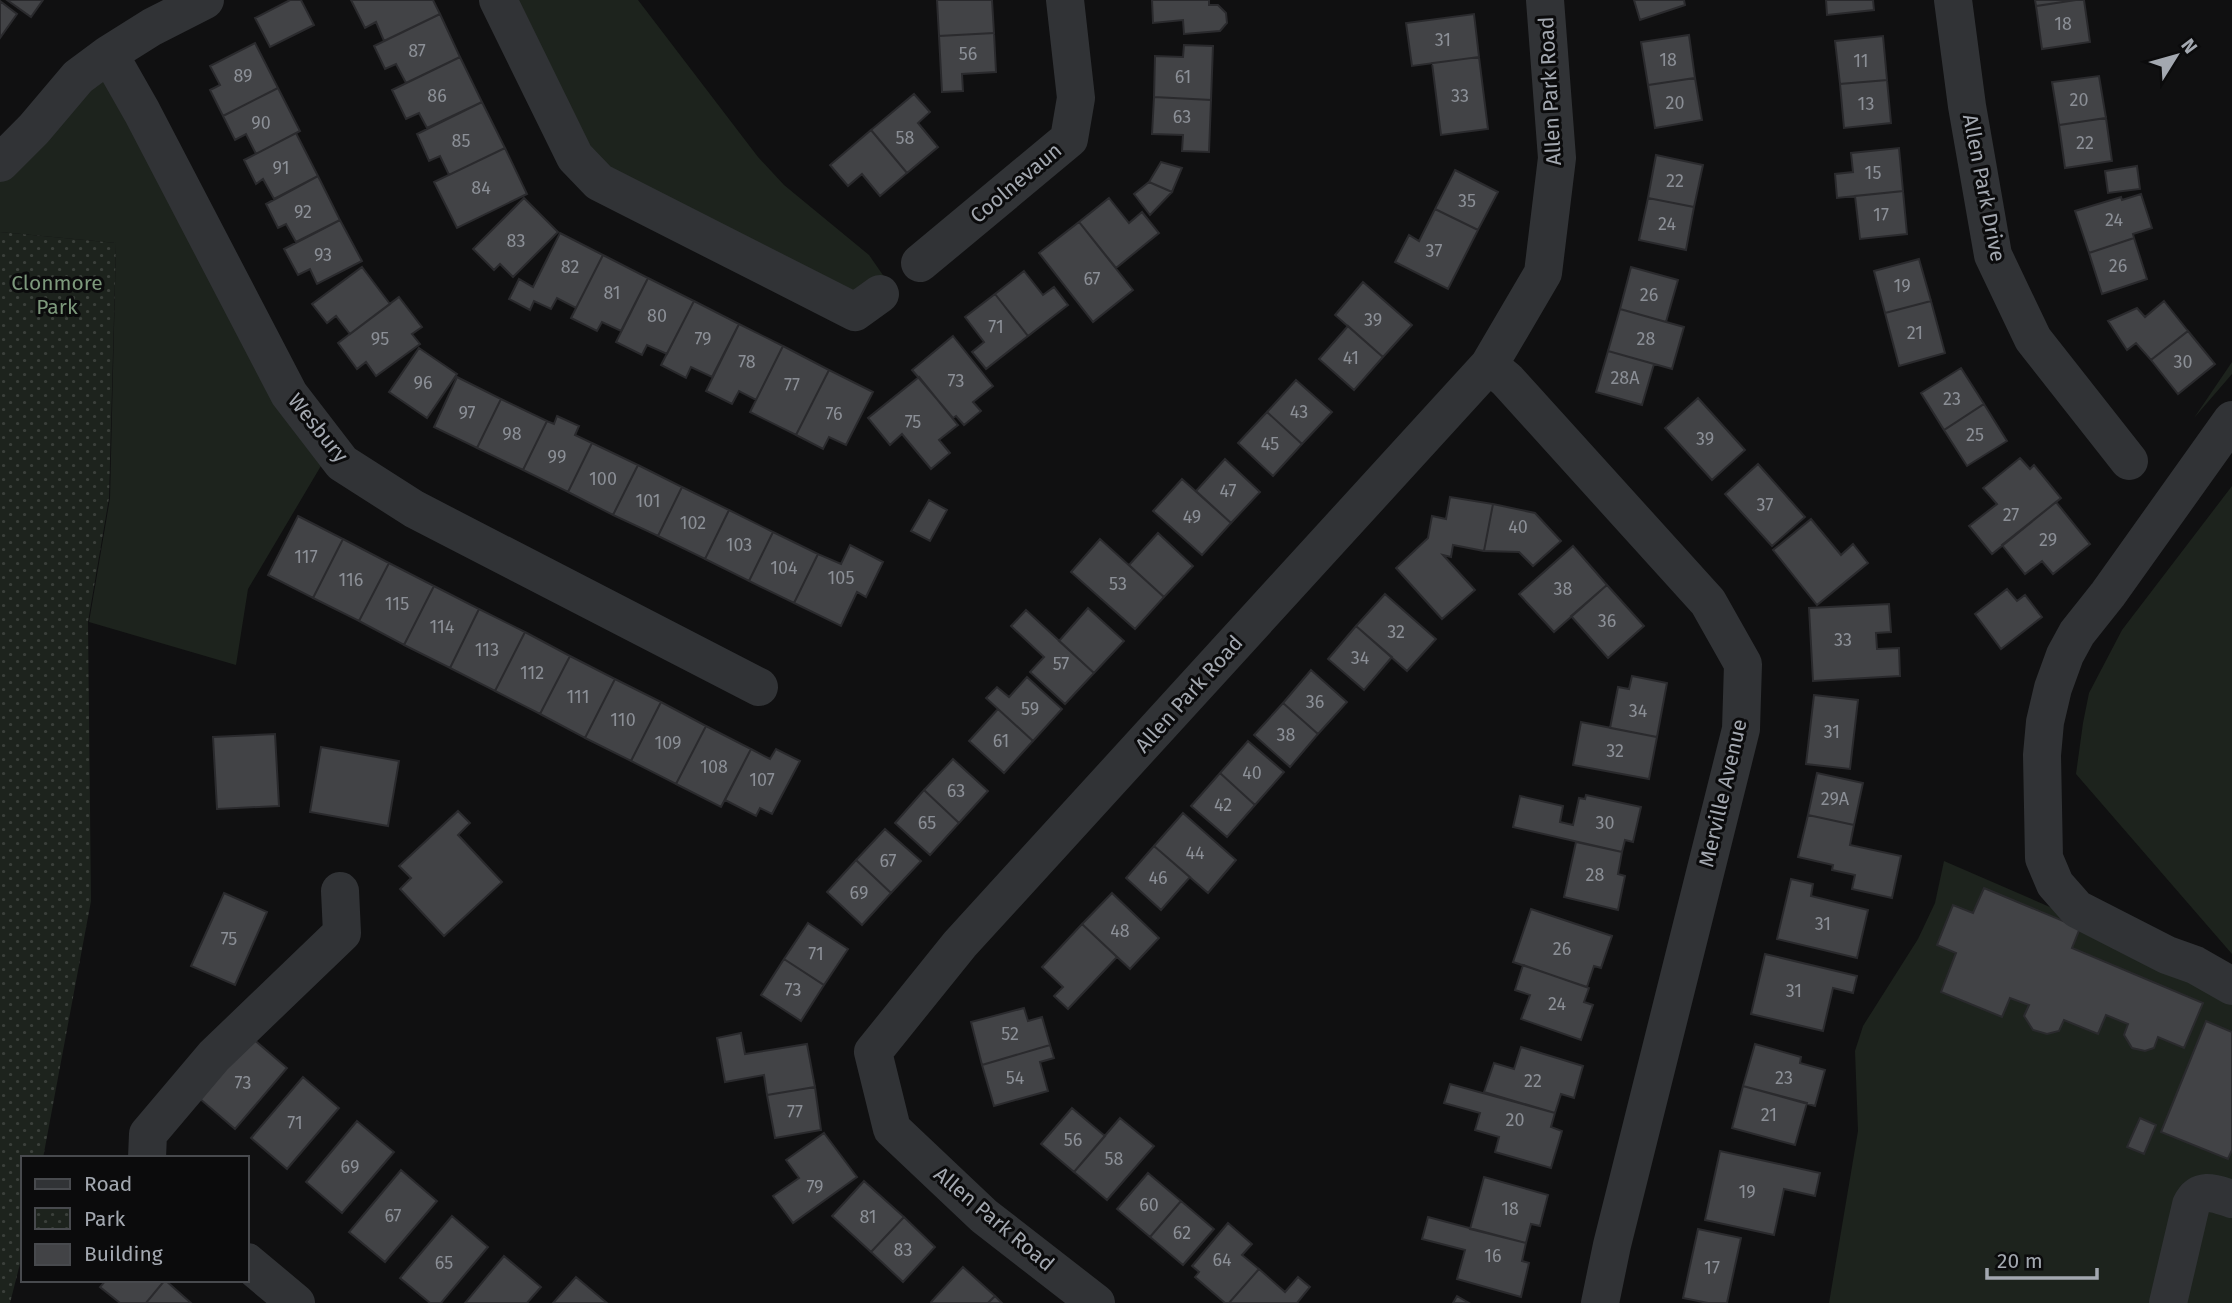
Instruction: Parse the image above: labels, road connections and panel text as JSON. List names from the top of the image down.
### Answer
{
  "streets": {
    "street": [
      "Allen Park Road",
      "Coolnevaun",
      "Allen Park Drive",
      "Wesbury",
      "Merville Avenue"
    ]
  },
  "crossings": [
    ["Allen Park Road", "Merville Avenue"]
  ],
  "parks": ["Clonmore Park"],
  "house_numbers": [
    "18",
    "31",
    "87",
    "56",
    "18",
    "11",
    "89",
    "61",
    "86",
    "33",
    "20",
    "20",
    "13",
    "63",
    "90",
    "58",
    "85",
    "22",
    "91",
    "15",
    "22",
    "84",
    "35",
    "92",
    "17",
    "24",
    "24",
    "83",
    "37",
    "93",
    "26",
    "82",
    "67",
    "19",
    "81",
    "26",
    "80",
    "39",
    "71",
    "21",
    "95",
    "79",
    "28",
    "41",
    "78",
    "30",
    "28A",
    "73",
    "96",
    "77",
    "23",
    "43",
    "97",
    "76",
    "75",
    "98",
    "25",
    "39",
    "45",
    "99",
    "100",
    "47",
    "101",
    "37",
    "27",
    "49",
    "102",
    "40",
    "29",
    "103",
    "117",
    "104",
    "105",
    "116",
    "53",
    "38",
    "115",
    "36",
    "114",
    "32",
    "33",
    "113",
    "34",
    "57",
    "112",
    "111",
    "36",
    "59",
    "34",
    "110",
    "31",
    "38",
    "61",
    "109",
    "32",
    "108",
    "40",
    "107",
    "63",
    "29A",
    "42",
    "65",
    "30",
    "44",
    "67",
    "28",
    "46",
    "69",
    "31",
    "48",
    "75",
    "26",
    "71",
    "73",
    "31",
    "24",
    "52",
    "54",
    "23",
    "22",
    "73",
    "77",
    "21",
    "20",
    "71",
    "56",
    "58",
    "69",
    "79",
    "19",
    "60",
    "18",
    "67",
    "81",
    "62",
    "83",
    "16",
    "64",
    "65",
    "17"
  ],
  "legend": ["Road", "Park", "Building"],
  "scale_bar": "20 m",
  "north": "top right"
}
